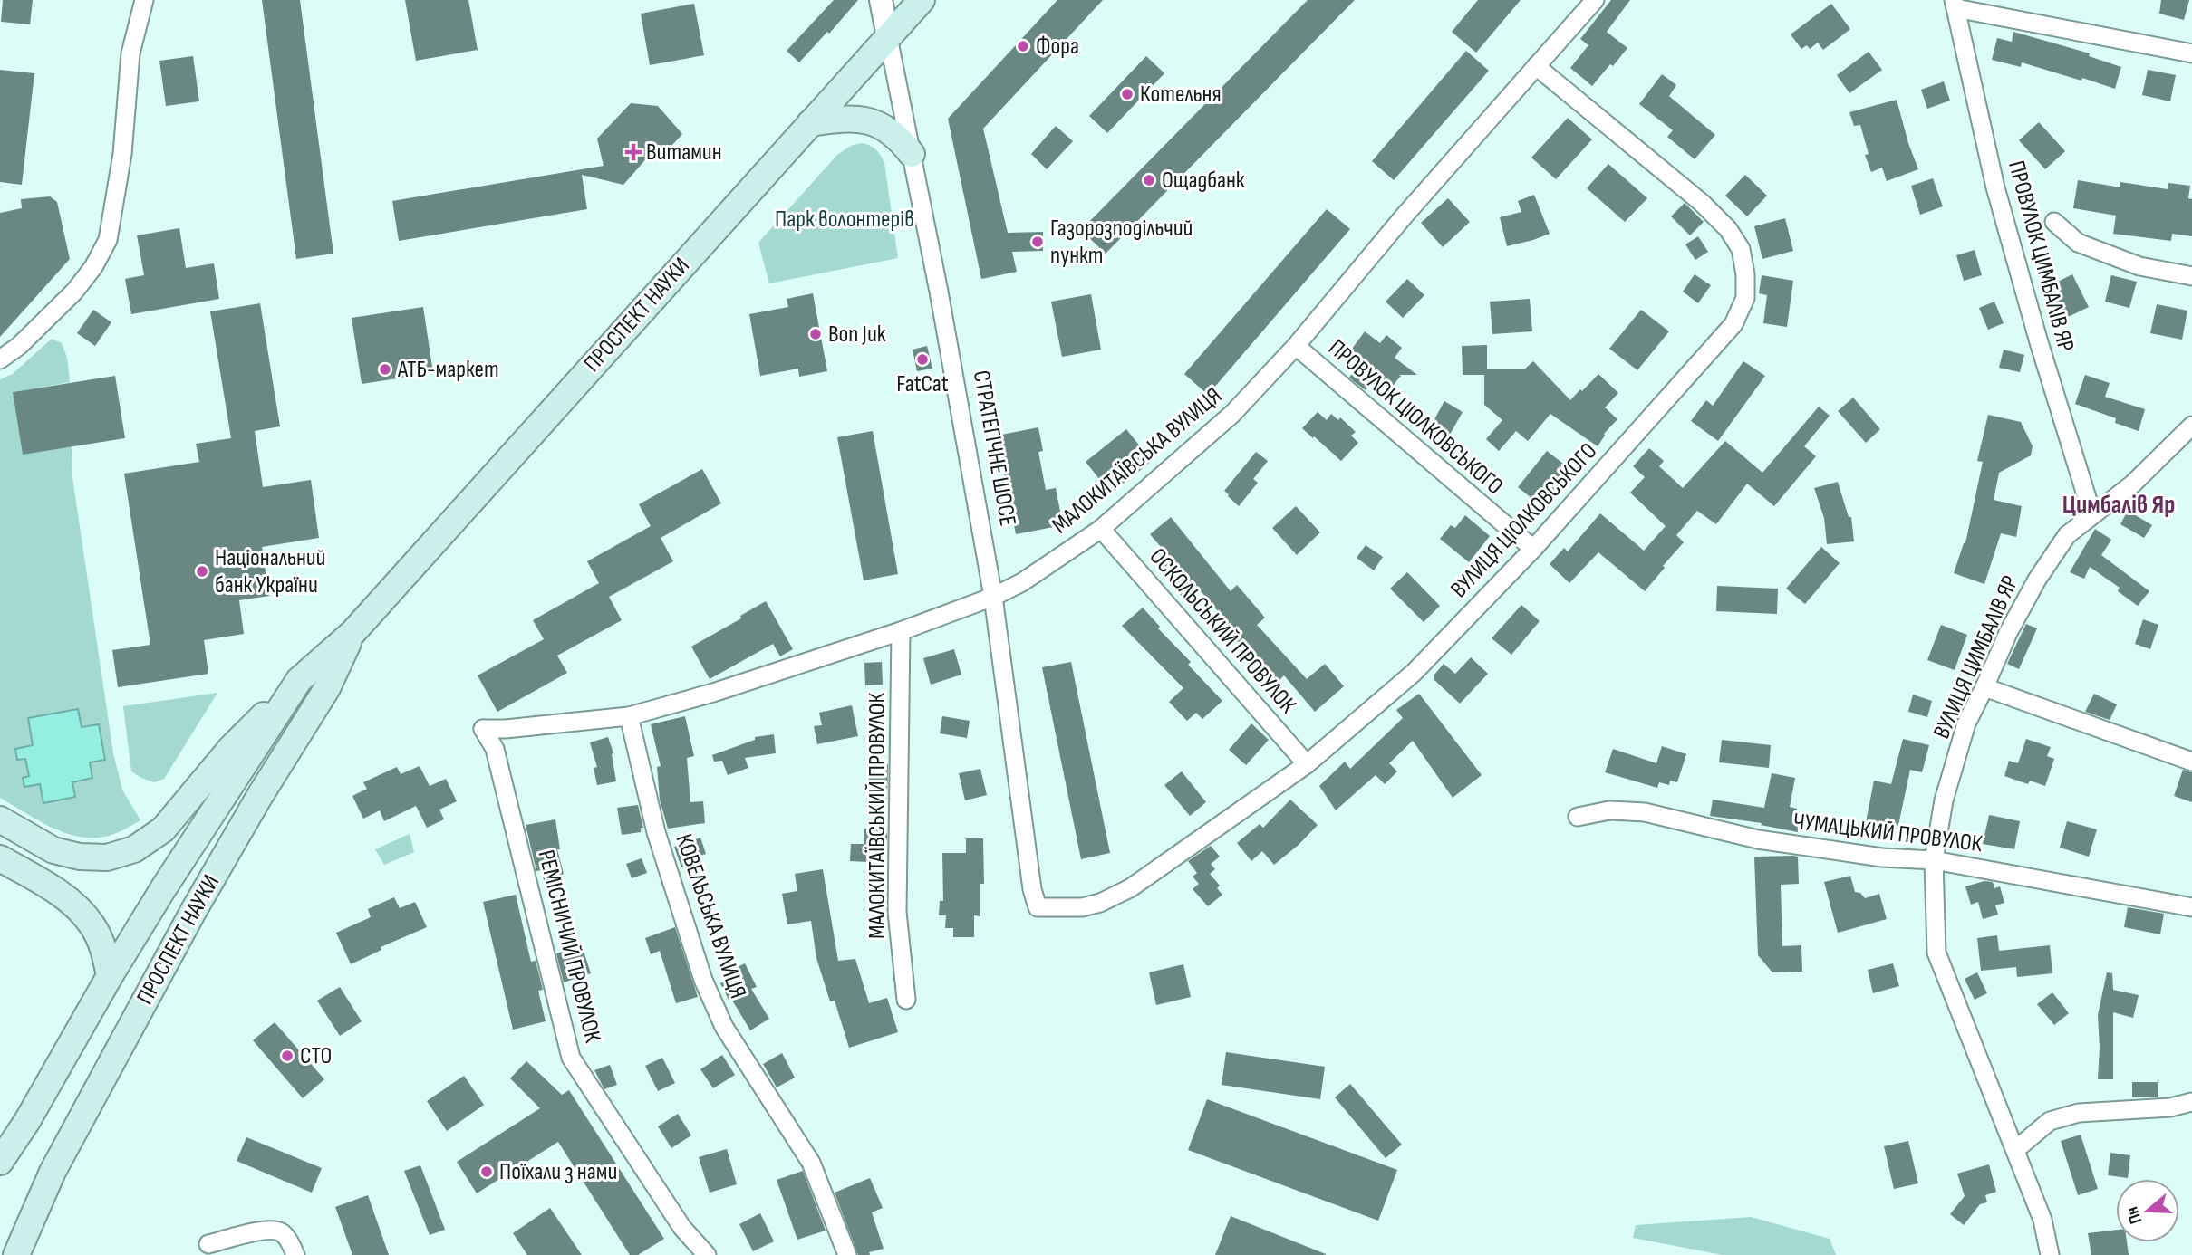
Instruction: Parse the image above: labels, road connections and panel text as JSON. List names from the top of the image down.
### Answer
{
  "streets": {
    "main road": ["ПРОСПЕКТ НАУКИ"],
    "street": [
      "ПРОВУЛОК ЦИМБАЛІВ ЯР",
      "ПРОВУЛОК ЦІОЛКОВСЬКОГО",
      "СТРАТЕГІЧНЕ ШОСЕ",
      "МАЛОКИТАЇВСЬКА ВУЛИЦЯ",
      "ВУЛИЦЯ ЦІОЛКОВСЬКОГО",
      "ОСКОЛЬСЬКИЙ ПРОВУЛОК",
      "ВУЛИЦЯ ЦИМБАЛІВ ЯР",
      "МАЛОКИТАЇВСЬКИЙ ПРОВУЛОК",
      "ЧУМАЦЬКИЙ ПРОВУЛОК",
      "КОВЕЛЬСЬКА ВУЛИЦЯ",
      "РЕМІСНИЧИЙ ПРОВУЛОК"
    ]
  },
  "crossings": [
    ["ПРОВУЛОК ЦИМБАЛІВ ЯР", "ВУЛИЦЯ ЦИМБАЛІВ ЯР"],
    ["ПРОСПЕКТ НАУКИ", "СТРАТЕГІЧНЕ ШОСЕ"],
    ["ПРОВУЛОК ЦІОЛКОВСЬКОГО", "МАЛОКИТАЇВСЬКА ВУЛИЦЯ"],
    ["ПРОВУЛОК ЦІОЛКОВСЬКОГО", "ВУЛИЦЯ ЦІОЛКОВСЬКОГО"],
    ["СТРАТЕГІЧНЕ ШОСЕ", "МАЛОКИТАЇВСЬКА ВУЛИЦЯ"],
    ["СТРАТЕГІЧНЕ ШОСЕ", "ВУЛИЦЯ ЦІОЛКОВСЬКОГО"],
    ["МАЛОКИТАЇВСЬКА ВУЛИЦЯ", "ВУЛИЦЯ ЦІОЛКОВСЬКОГО"],
    ["МАЛОКИТАЇВСЬКА ВУЛИЦЯ", "ОСКОЛЬСЬКИЙ ПРОВУЛОК"],
    ["МАЛОКИТАЇВСЬКА ВУЛИЦЯ", "МАЛОКИТАЇВСЬКИЙ ПРОВУЛОК"],
    ["МАЛОКИТАЇВСЬКА ВУЛИЦЯ", "КОВЕЛЬСЬКА ВУЛИЦЯ"],
    ["МАЛОКИТАЇВСЬКА ВУЛИЦЯ", "РЕМІСНИЧИЙ ПРОВУЛОК"],
    ["ВУЛИЦЯ ЦІОЛКОВСЬКОГО", "ОСКОЛЬСЬКИЙ ПРОВУЛОК"],
    ["ВУЛИЦЯ ЦИМБАЛІВ ЯР", "ЧУМАЦЬКИЙ ПРОВУЛОК"]
  ],
  "districts": ["Цимбалів Яр"],
  "parks": ["Парк волонтерів"],
  "places": {
    "other": [
      "Фора",
      "Котельня",
      "Ощадбанк",
      "Газорозподільчий пункт",
      "Bon Juk",
      "FatCat",
      "АТБ-маркет",
      "Національний банк України",
      "СТО",
      "Поїхали з нами"
    ],
    "health": ["Витамин"]
  },
  "north": "left"
}
